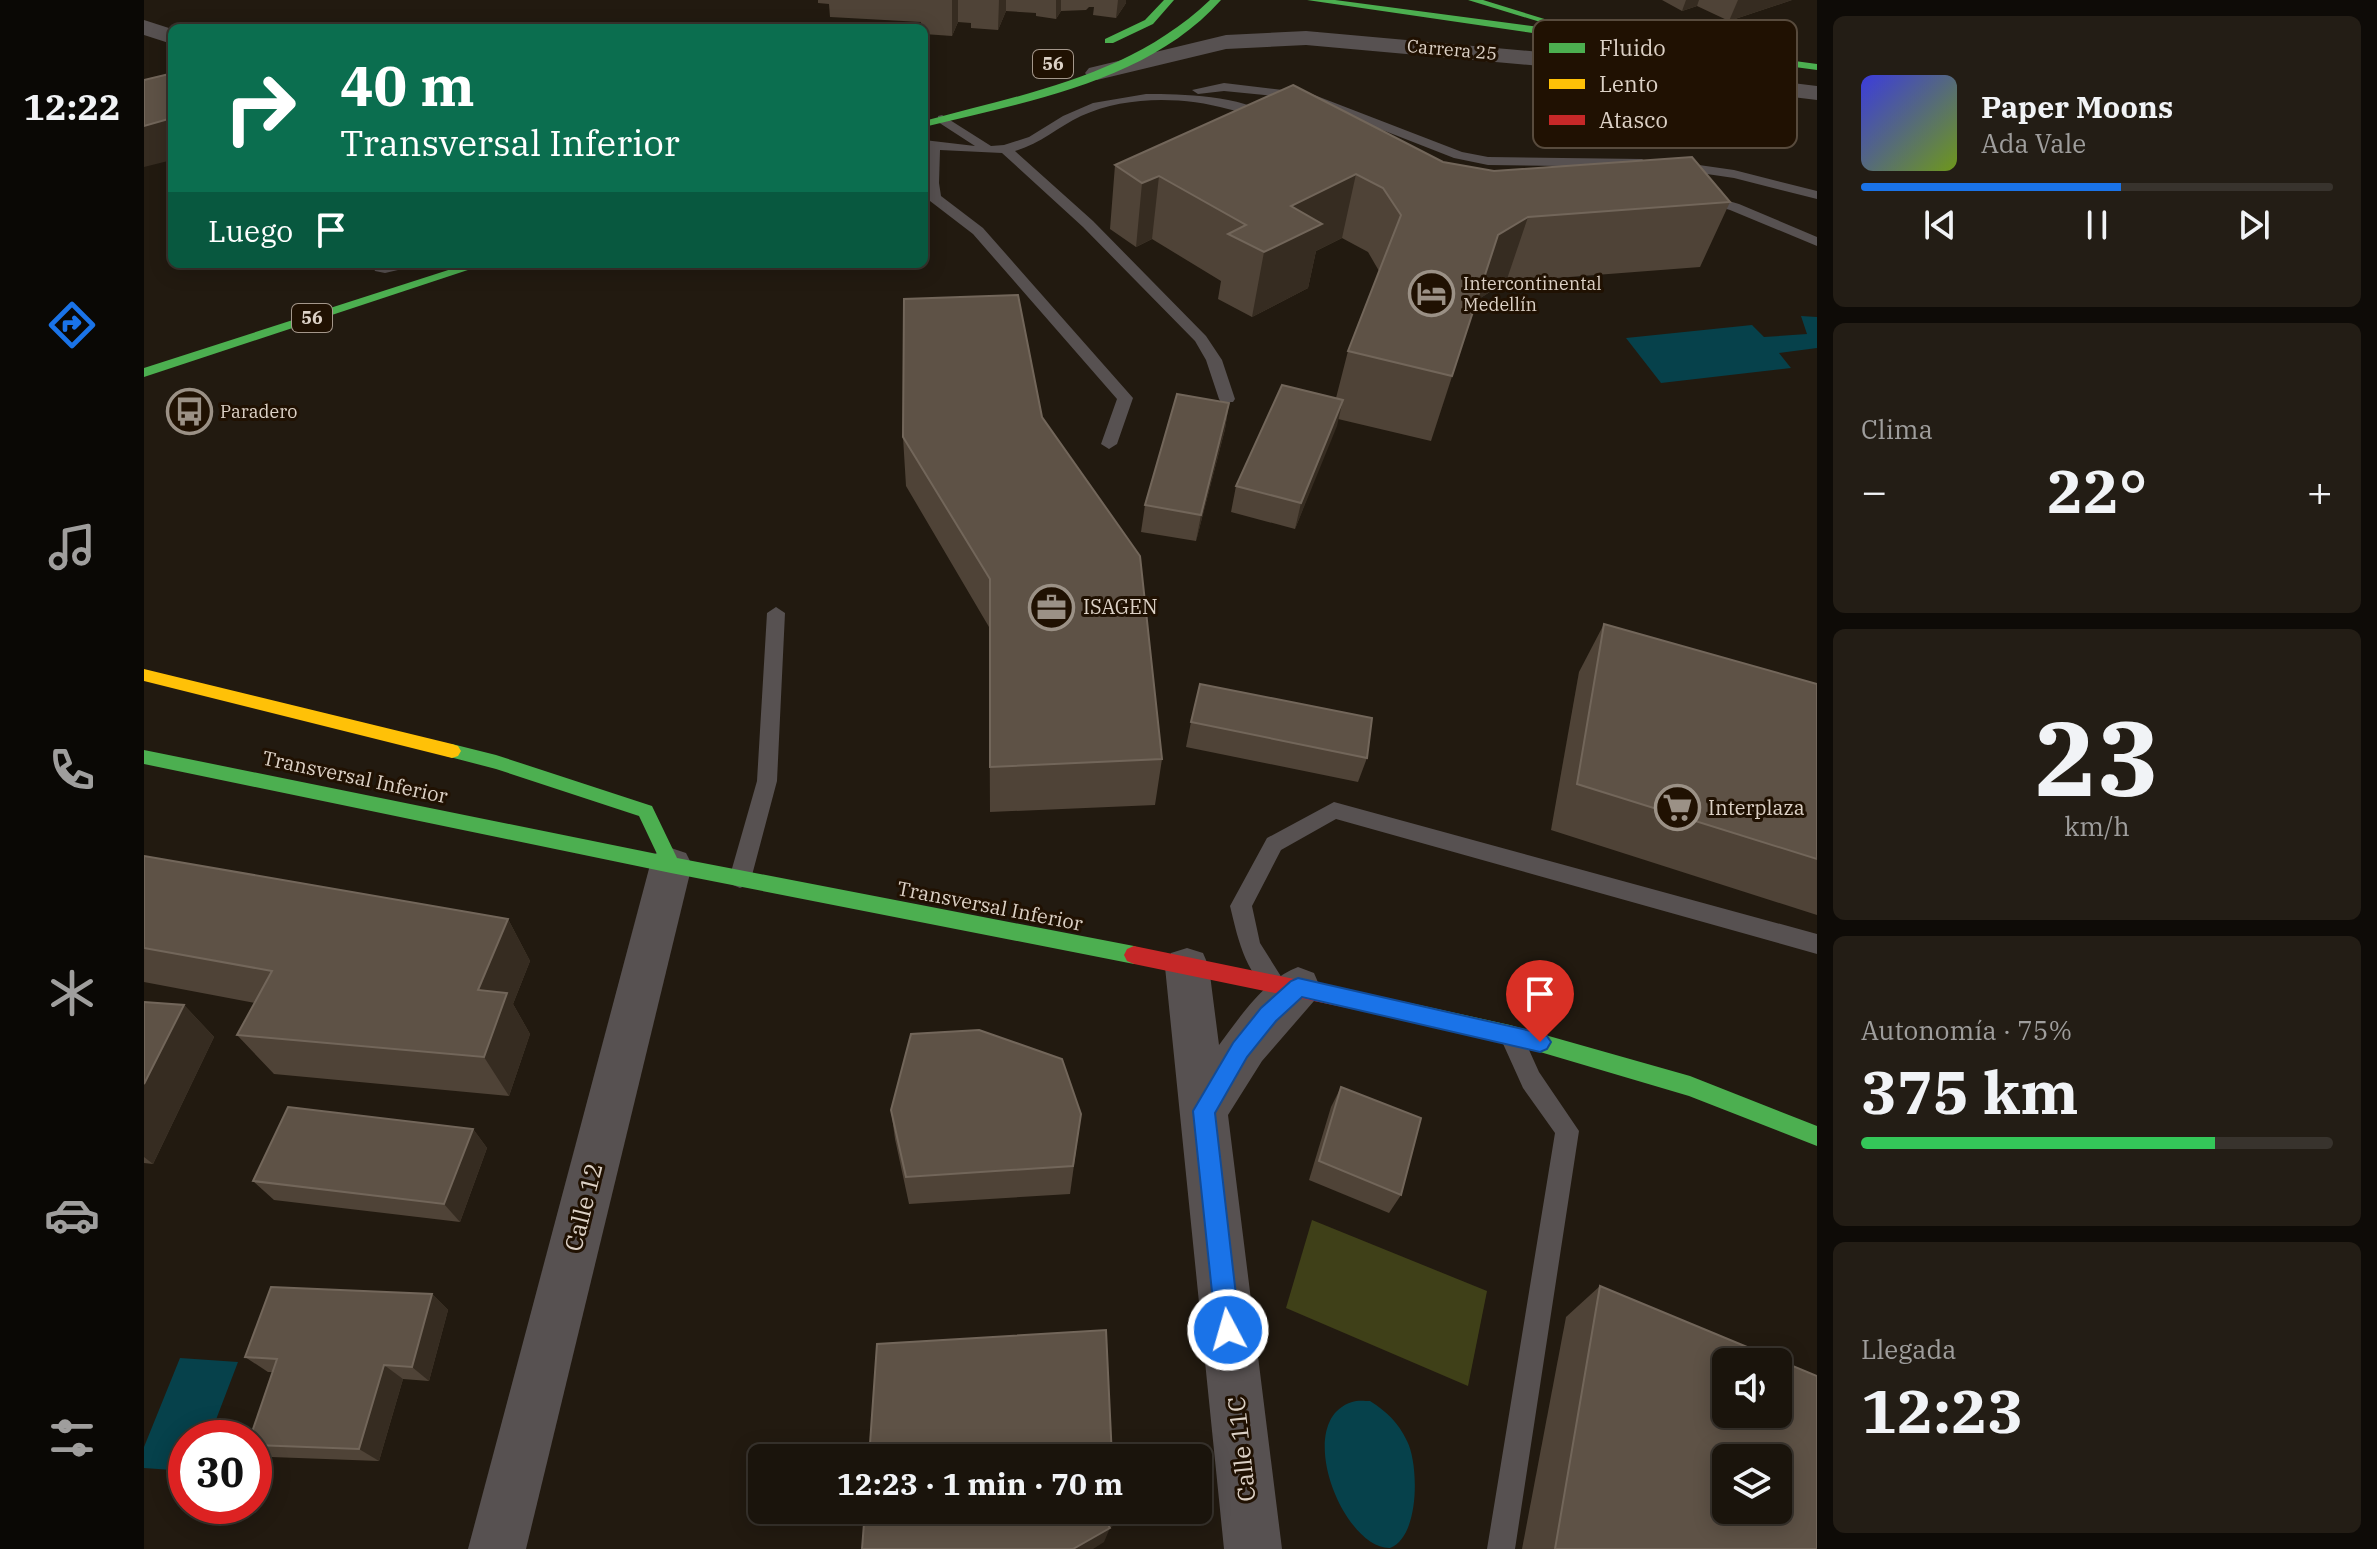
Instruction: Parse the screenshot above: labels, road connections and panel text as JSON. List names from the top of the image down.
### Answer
{
  "streets": {
    "main road": ["56", "Transversal Inferior"],
    "street": ["Carrera 25", "Calle 12", "Calle 11C"]
  },
  "crossings": [
    ["Carrera 25", "56"],
    ["Transversal Inferior", "Calle 12"],
    ["Transversal Inferior", "Calle 11C"]
  ],
  "places": {
    "hotel": ["Intercontinental Medellín"],
    "bus stop": ["Paradero"],
    "office": ["ISAGEN"],
    "supermarket": ["Interplaza"]
  },
  "legend": ["Fluido", "Lento", "Atasco"],
  "page": {
    "tabs": "12:22",
    "turn": ["40 m", "Transversal Inferior"],
    "song": ["Paper Moons", "Ada Vale"],
    "then": "Luego",
    "tile": [
      "Clima",
      ["23", "km/h"],
      ["Autonomía · 75%", "375 km"],
      ["Llegada", "12:23"]
    ],
    "heat": ["−", "22°", "+"],
    "limit": "30",
    "trip": "12:23 · 1 min · 70 m"
  }
}
